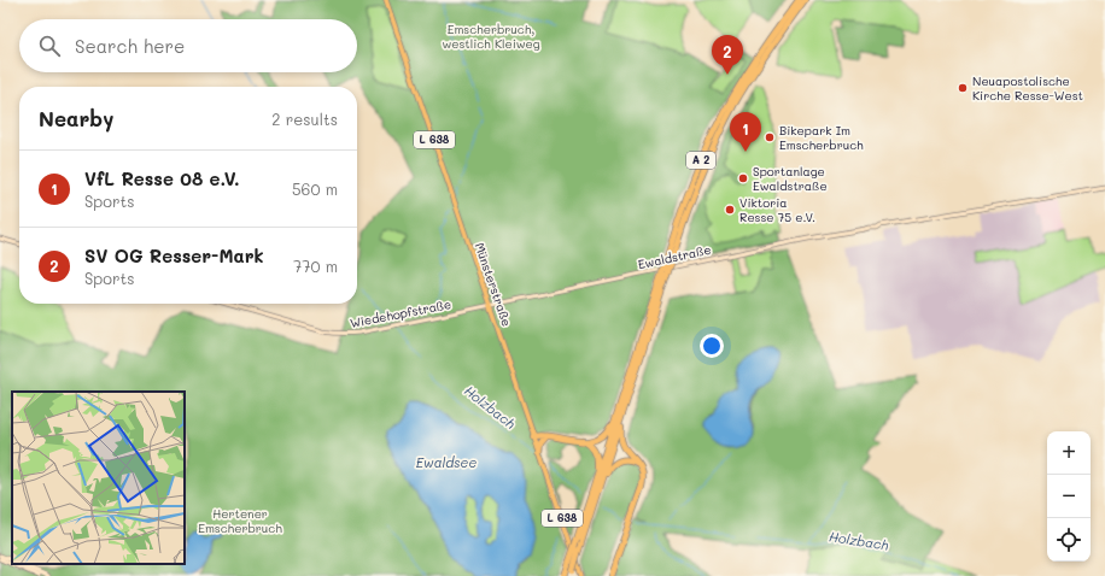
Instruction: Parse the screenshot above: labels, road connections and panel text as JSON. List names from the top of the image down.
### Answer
{
  "streets": {
    "highway": ["A 2"],
    "main road": [
      "L 638",
      "Ewaldstraße",
      "Münsterstraße",
      "Wiedehopfstraße"
    ]
  },
  "crossings": [
    ["Ewaldstraße", "Münsterstraße"],
    ["Ewaldstraße", "Wiedehopfstraße"],
    ["Münsterstraße", "Wiedehopfstraße"]
  ],
  "water": ["Holzbach", "Ewaldsee"],
  "parks": ["Emscherbruch, westlich Kleiweg", "Hertener Emscherbruch"],
  "places": [
    "Neuapostolische Kirche Resse-West",
    "Bikepark Im Emscherbruch",
    "Sportanlage Ewaldstraße",
    "Viktoria Resse 75 e.V."
  ],
  "page": {
    "search": "Search here",
    "pins": ["2", "1"],
    "heading": ["Nearby", "2 results"],
    "list": [
      {
        "mark": "1",
        "name": "VfL Resse 08 e.V.",
        "note": "Sports",
        "value": "560 m"
      },
      {
        "mark": "2",
        "name": "SV OG Resser-Mark",
        "note": "Sports",
        "value": "770 m"
      }
    ],
    "map_buttons": ["+", "−"]
  }
}
